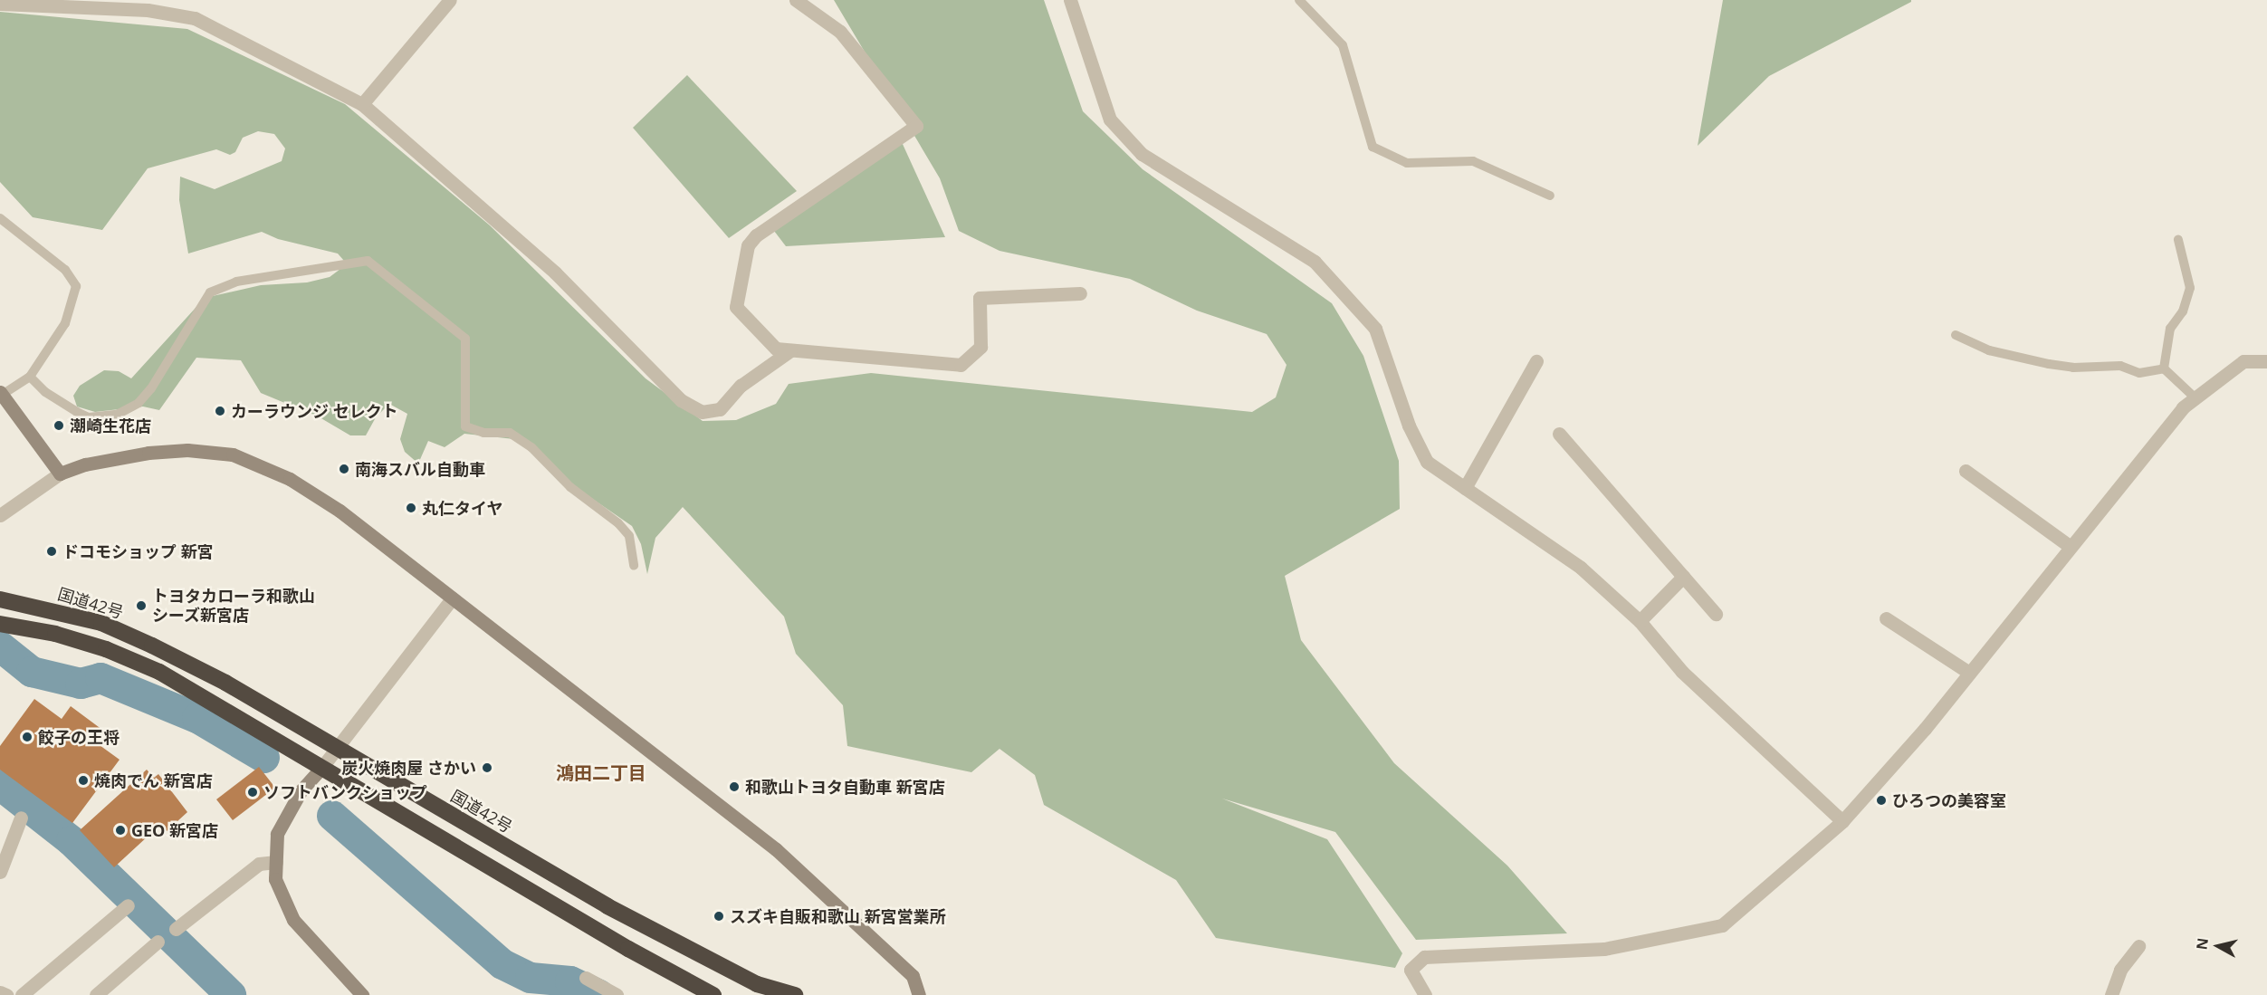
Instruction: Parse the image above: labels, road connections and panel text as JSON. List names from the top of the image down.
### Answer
{
  "streets": {
    "highway": ["国道42号"]
  },
  "districts": ["鴻田二丁目"],
  "places": [
    "カーラウンジ セレクト",
    "潮崎生花店",
    "南海スバル自動車",
    "丸仁タイヤ",
    "ドコモショップ 新宮",
    "トヨタカローラ和歌山 シーズ新宮店",
    "餃子の王将",
    "炭火焼肉屋 さかい",
    "焼肉でん 新宮店",
    "和歌山トヨタ自動車 新宮店",
    "ソフトバンクショップ",
    "ひろつの美容室",
    "GEO 新宮店",
    "スズキ自販和歌山 新宮営業所"
  ],
  "north": "left"
}
